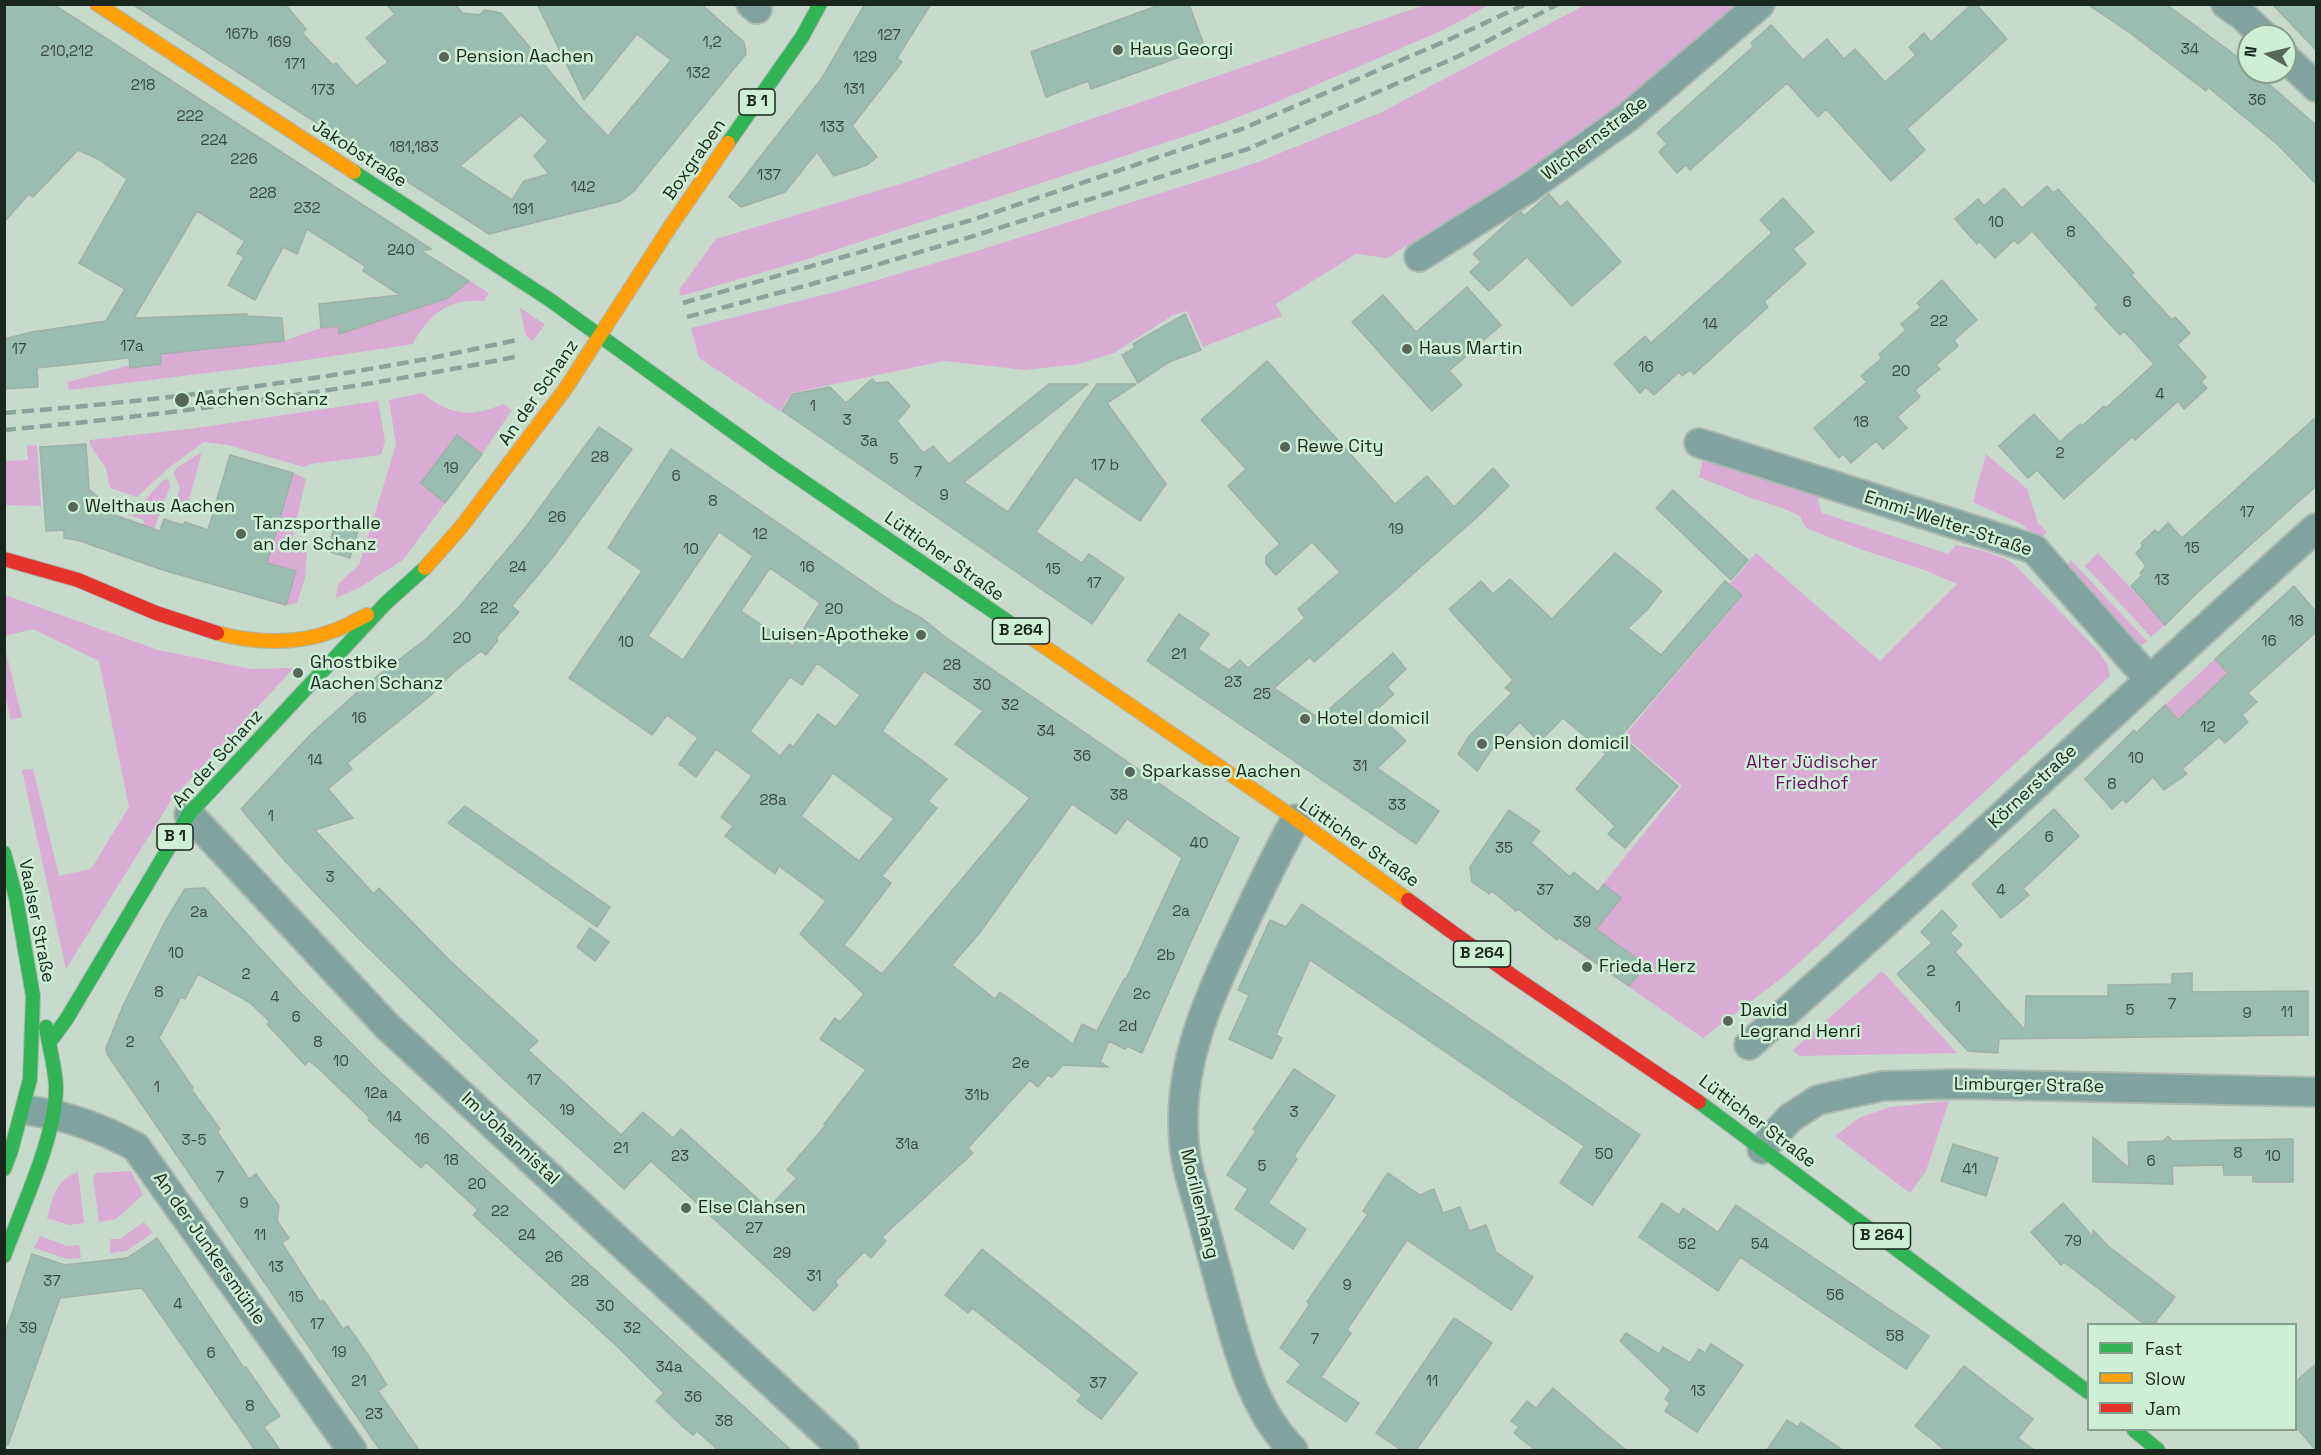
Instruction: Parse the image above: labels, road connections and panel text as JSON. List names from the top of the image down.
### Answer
{
  "streets": {
    "main road": [
      "B 1",
      "Jakobstraße",
      "Boxgraben",
      "An der Schanz",
      "Lütticher Straße",
      "B 264",
      "Vaalser Straße"
    ],
    "street": [
      "Wichernstraße",
      "Emmi-Welter-Straße",
      "Körnerstraße",
      "Limburger Straße",
      "Im Johannistal",
      "Morillenhang",
      "An der Junkersmühle"
    ]
  },
  "crossings": [
    ["Jakobstraße", "Boxgraben"],
    ["Jakobstraße", "An der Schanz"],
    ["Jakobstraße", "Lütticher Straße"],
    ["Boxgraben", "An der Schanz"],
    ["Boxgraben", "Lütticher Straße"],
    ["An der Schanz", "Lütticher Straße"],
    ["An der Schanz", "Vaalser Straße"],
    ["An der Schanz", "Im Johannistal"],
    ["Emmi-Welter-Straße", "Körnerstraße"],
    ["Lütticher Straße", "Limburger Straße"],
    ["Lütticher Straße", "Morillenhang"],
    ["Vaalser Straße", "An der Junkersmühle"]
  ],
  "parks": ["Alter Jüdischer Friedhof"],
  "places": [
    "Haus Georgi",
    "Pension Aachen",
    "Haus Martin",
    "Aachen Schanz",
    "Rewe City",
    "Welthaus Aachen",
    "Tanzsporthalle an der Schanz",
    "Luisen-Apotheke",
    "Ghostbike Aachen Schanz",
    "Hotel domicil",
    "Pension domicil",
    "Sparkasse Aachen",
    "Frieda Herz",
    "David Legrand Henri",
    "Else Clahsen"
  ],
  "house_numbers": [
    "167b",
    "127",
    "169",
    "1,2",
    "34",
    "210,212",
    "129",
    "171",
    "132",
    "218",
    "131",
    "173",
    "36",
    "222",
    "133",
    "224",
    "181,183",
    "226",
    "137",
    "142",
    "228",
    "232",
    "191",
    "10",
    "8",
    "240",
    "6",
    "22",
    "14",
    "17a",
    "17",
    "16",
    "20",
    "4",
    "1",
    "3",
    "18",
    "3a",
    "2",
    "28",
    "5",
    "17 b",
    "19",
    "7",
    "6",
    "9",
    "8",
    "17",
    "26",
    "19",
    "12",
    "15",
    "10",
    "24",
    "16",
    "15",
    "13",
    "17",
    "22",
    "20",
    "18",
    "20",
    "16",
    "10",
    "21",
    "28",
    "23",
    "30",
    "25",
    "32",
    "16",
    "12",
    "34",
    "36",
    "10",
    "14",
    "31",
    "8",
    "38",
    "28a",
    "33",
    "1",
    "6",
    "40",
    "35",
    "3",
    "37",
    "4",
    "2a",
    "2a",
    "39",
    "10",
    "2b",
    "2",
    "2",
    "8",
    "2c",
    "4",
    "7",
    "1",
    "5",
    "11",
    "9",
    "6",
    "2d",
    "2",
    "8",
    "10",
    "2e",
    "17",
    "1",
    "12a",
    "31b",
    "19",
    "3",
    "14",
    "16",
    "3-5",
    "31a",
    "21",
    "8",
    "50",
    "23",
    "10",
    "18",
    "6",
    "5",
    "41",
    "7",
    "20",
    "9",
    "22",
    "27",
    "11",
    "24",
    "79",
    "52",
    "54",
    "29",
    "26",
    "13",
    "31",
    "37",
    "28",
    "9",
    "56",
    "15",
    "4",
    "30",
    "17",
    "39",
    "32",
    "58",
    "7",
    "19",
    "6",
    "34a",
    "21",
    "11",
    "37",
    "13",
    "36",
    "8",
    "23",
    "38"
  ],
  "legend": ["Fast", "Slow", "Jam"],
  "north": "left"
}
